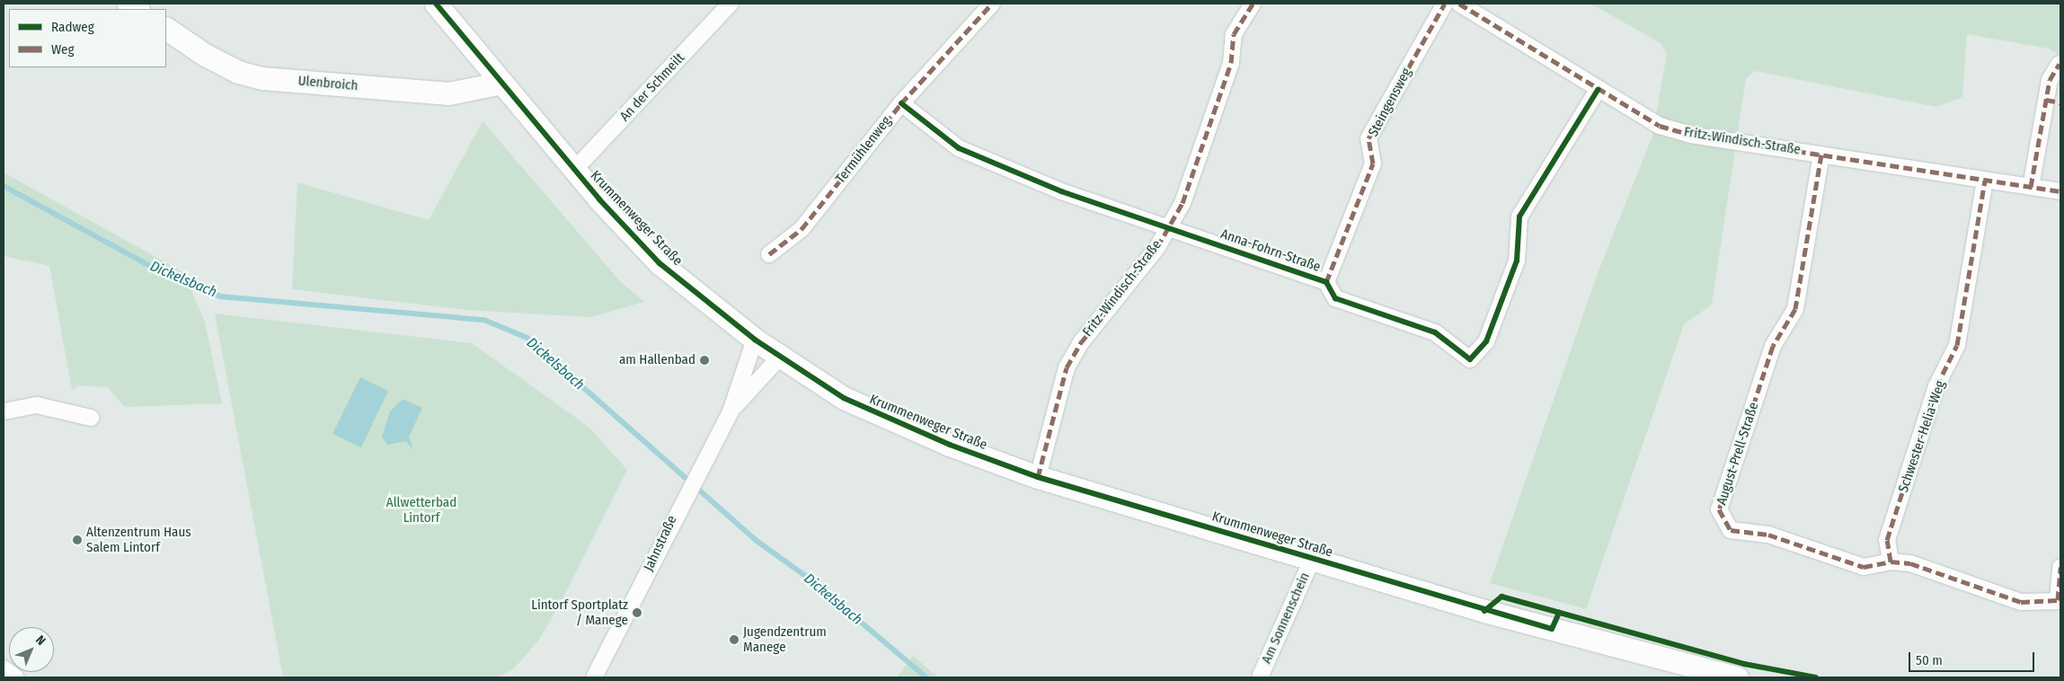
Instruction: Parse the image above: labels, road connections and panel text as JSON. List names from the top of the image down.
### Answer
{
  "streets": {
    "main road": ["Ulenbroich", "Krummenweger Straße"],
    "street": [
      "An der Schmeilt",
      "Steingensweg",
      "Fritz-Windisch-Straße",
      "Termühlenweg",
      "Anna-Fohrn-Straße",
      "Schwester-Helia-Weg",
      "August-Prell-Straße",
      "Jahnstraße",
      "Am Sonnenschein"
    ]
  },
  "crossings": [
    ["Ulenbroich", "Krummenweger Straße"],
    ["An der Schmeilt", "Krummenweger Straße"],
    ["Steingensweg", "Anna-Fohrn-Straße"],
    ["Fritz-Windisch-Straße", "Krummenweger Straße"],
    ["Fritz-Windisch-Straße", "Anna-Fohrn-Straße"],
    ["Fritz-Windisch-Straße", "Schwester-Helia-Weg"],
    ["Fritz-Windisch-Straße", "August-Prell-Straße"],
    ["Termühlenweg", "Anna-Fohrn-Straße"],
    ["Krummenweger Straße", "Jahnstraße"],
    ["Krummenweger Straße", "Am Sonnenschein"],
    ["Schwester-Helia-Weg", "August-Prell-Straße"]
  ],
  "water": ["Dickelsbach"],
  "parks": ["Allwetterbad Lintorf"],
  "places": [
    "am Hallenbad",
    "Altenzentrum Haus Salem Lintorf",
    "Lintorf Sportplatz / Manege",
    "Jugendzentrum Manege"
  ],
  "legend": ["Radweg", "Weg"],
  "scale_bar": "50 m",
  "north": "top right"
}
